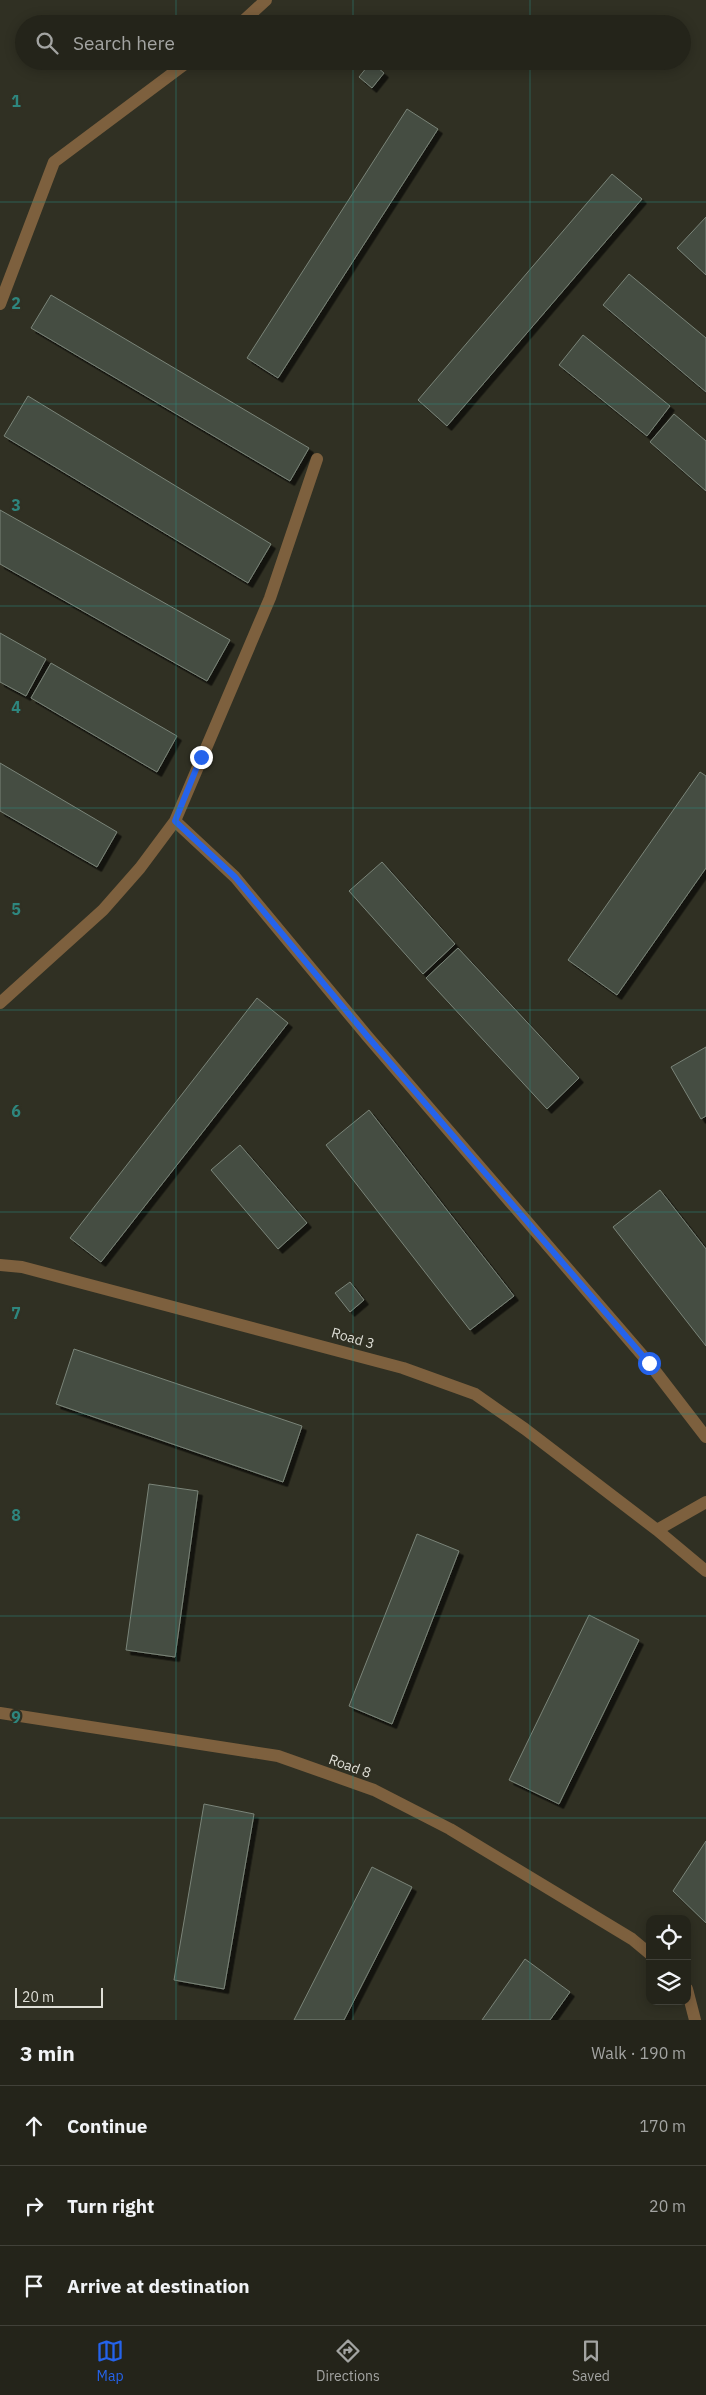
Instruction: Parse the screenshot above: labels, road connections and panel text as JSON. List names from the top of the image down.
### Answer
{
  "streets": {
    "street": ["Road 3", "Road 8"]
  },
  "scale_bar": "20 m",
  "page": {
    "search": "Search here",
    "scale": "20 m",
    "heading": ["3 min", "Walk · 190 m"],
    "list": [
      ["Continue", "170 m"],
      ["Turn right", "20 m"],
      "Arrive at destination"
    ],
    "nav": ["Map", "Directions", "Saved"]
  },
  "grid": {
    "rows": [
      "1",
      "2",
      "3",
      "4",
      "5",
      "6",
      "7",
      "8",
      "9"
    ]
  }
}
